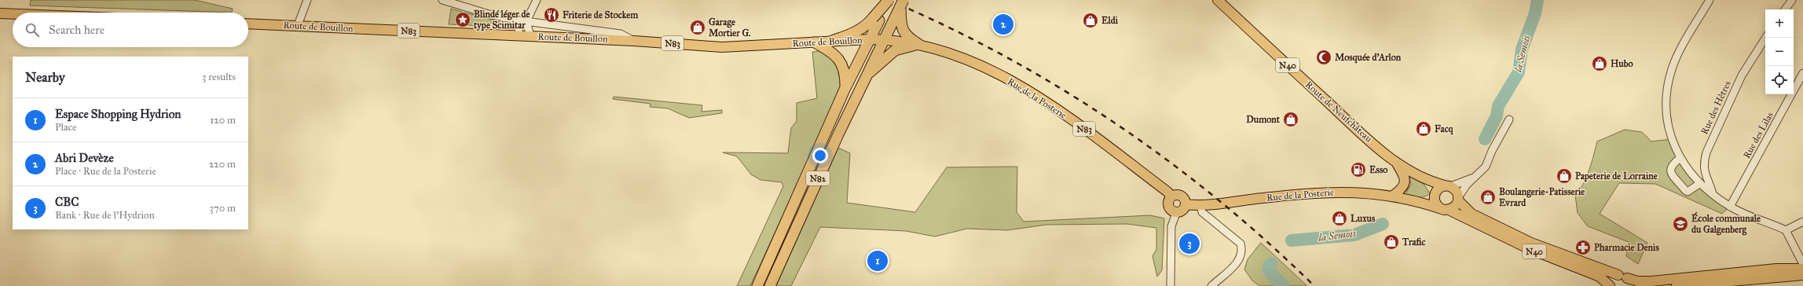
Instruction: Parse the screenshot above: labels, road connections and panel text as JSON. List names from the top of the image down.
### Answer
{
  "streets": {
    "highway": ["N82"],
    "main road": [
      "Route de Bouillon",
      "N83",
      "N40",
      "Rue de la Posterie",
      "Route de Neufchâteau"
    ],
    "street": ["Rue des Hêtres", "Rue des Lilas"]
  },
  "crossings": [
    ["Route de Bouillon", "Rue de la Posterie"],
    ["Route de Bouillon", "N82"],
    ["N40", "Rue de la Posterie"],
    ["N40", "Route de Neufchâteau"],
    ["Rue de la Posterie", "Route de Neufchâteau"],
    ["Rue de la Posterie", "N82"]
  ],
  "water": ["la Semois"],
  "places": {
    "restaurant": ["Friterie de Stockem"],
    "place": ["Blindé léger de type Scimitar"],
    "shop": [
      "Eldi",
      "Garage Mortier G.",
      "Hubo",
      "Dumont",
      "Facq",
      "Papeterie de Lorraine",
      "Boulangerie-Patisserie Evrard",
      "Luxus",
      "Trafic"
    ],
    "mosque": ["Mosquée d'Arlon"],
    "fuel station": ["Esso"],
    "school or university": ["École communale du Galgenberg"],
    "pharmacy": ["Pharmacie Denis"]
  },
  "page": {
    "map_buttons": ["+", "−"],
    "pins": ["2", "3", "1"],
    "search": "Search here",
    "heading": ["Nearby", "3 results"],
    "list": [
      {
        "mark": "1",
        "name": "Espace Shopping Hydrion",
        "note": "Place",
        "value": "120 m"
      },
      {
        "mark": "2",
        "name": "Abri Devèze",
        "note": "Place · Rue de la Posterie",
        "value": "220 m"
      },
      {
        "mark": "3",
        "name": "CBC",
        "note": "Bank · Rue de l'Hydrion",
        "value": "370 m"
      }
    ]
  }
}
